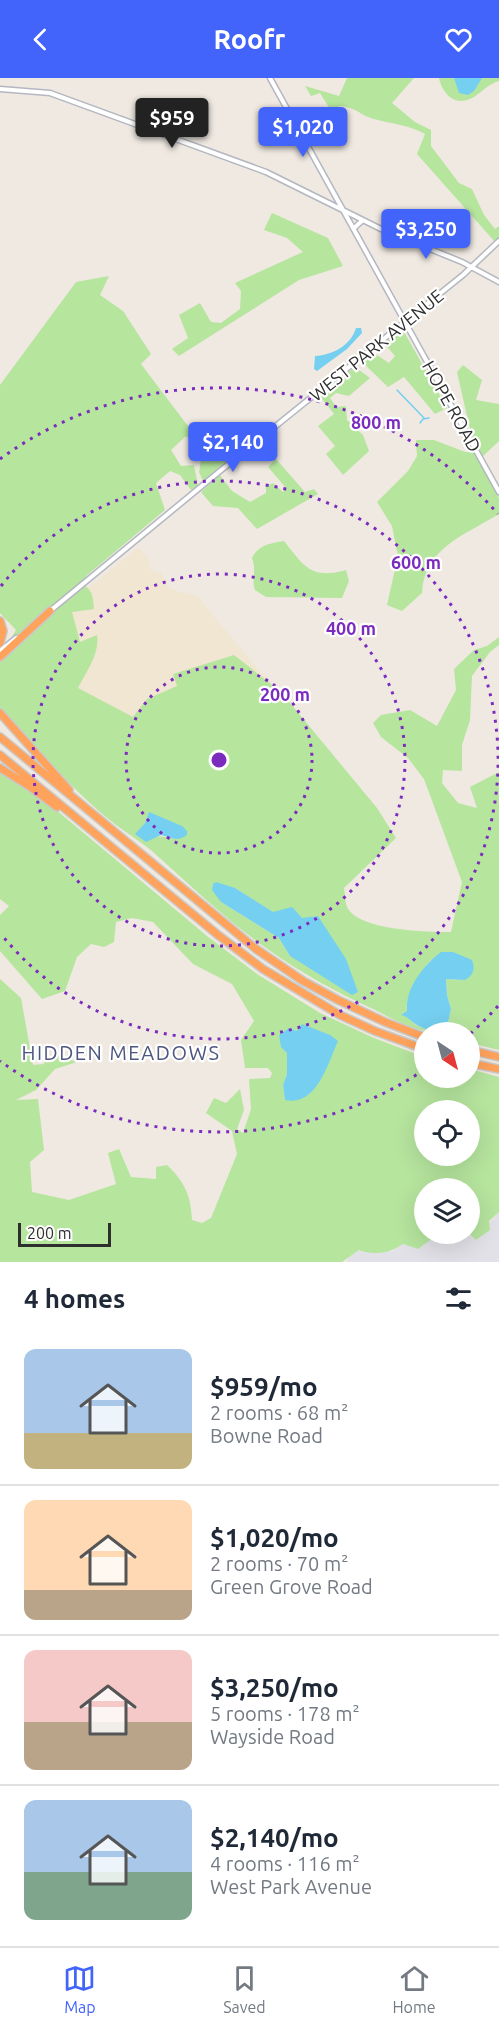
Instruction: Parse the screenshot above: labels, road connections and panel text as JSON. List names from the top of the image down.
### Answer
{
  "streets": {
    "street": ["WEST PARK AVENUE", "HOPE ROAD"]
  },
  "crossings": [
    ["WEST PARK AVENUE", "HOPE ROAD"]
  ],
  "districts": ["HIDDEN MEADOWS"],
  "scale_bar": "200 m",
  "north": "bottom right",
  "page": {
    "header": "Roofr",
    "price": [
      "$959",
      "$1,020",
      "$3,250",
      "$2,140"
    ],
    "scale": "200 m",
    "heading": "4 homes",
    "list": [
      {
        "name": "$959/mo",
        "note": "2 rooms · 68 m² · Bowne Road"
      },
      {
        "name": "$1,020/mo",
        "note": "2 rooms · 70 m² · Green Grove Road"
      },
      {
        "name": "$3,250/mo",
        "note": "5 rooms · 178 m² · Wayside Road"
      },
      {
        "name": "$2,140/mo",
        "note": "4 rooms · 116 m² · West Park Avenue"
      }
    ],
    "tabs": ["Map", "Saved", "Home"]
  },
  "rings": [
    "800 m",
    "600 m",
    "400 m",
    "200 m"
  ]
}
